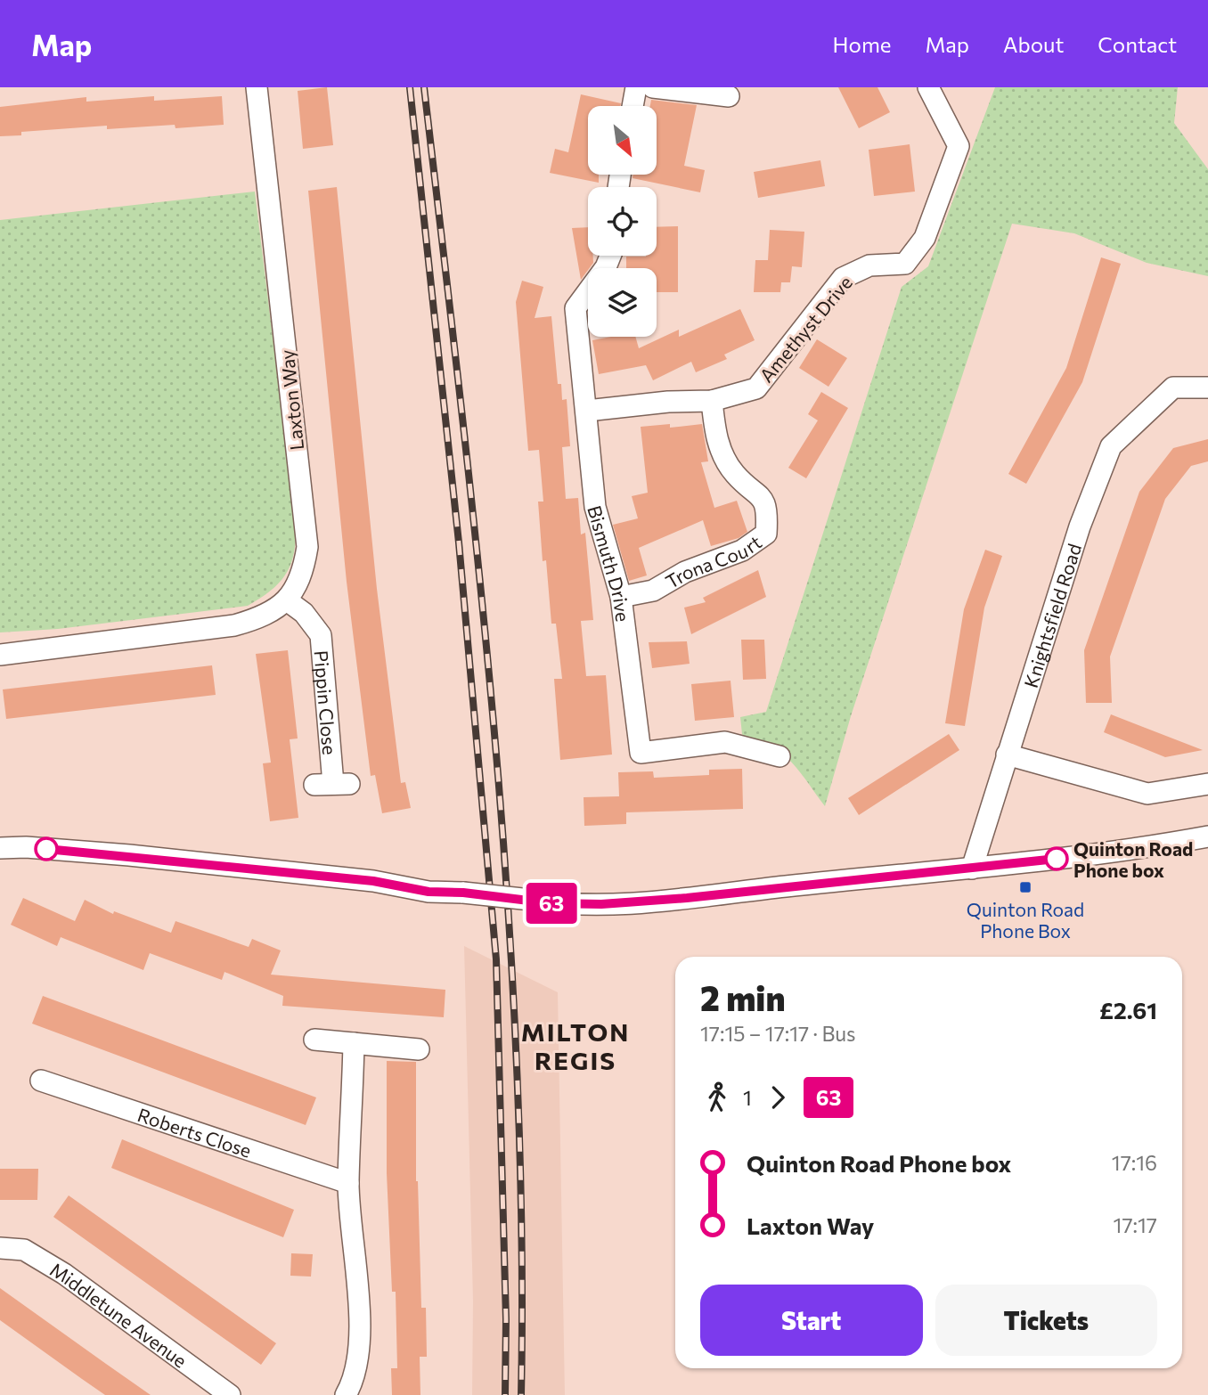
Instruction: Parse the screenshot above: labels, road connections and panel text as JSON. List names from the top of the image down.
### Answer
{
  "streets": {
    "street": [
      "Amethyst Drive",
      "Laxton Way",
      "Trona Court",
      "Bismuth Drive",
      "Knightsfield Road",
      "Pippin Close",
      "Roberts Close",
      "Middletune Avenue"
    ]
  },
  "crossings": [
    ["Amethyst Drive", "Trona Court"],
    ["Amethyst Drive", "Bismuth Drive"],
    ["Laxton Way", "Pippin Close"],
    ["Trona Court", "Bismuth Drive"]
  ],
  "districts": ["MILTON REGIS"],
  "places": {
    "other": ["Quinton Road Phone box"],
    "transit": ["Quinton Road Phone Box"]
  },
  "lines": ["bus line 63"],
  "north": "bottom right",
  "page": {
    "header": "Map",
    "nav": [
      "Home",
      "Map",
      "About",
      "Contact"
    ],
    "on_map": "63",
    "heading": ["2 min", "17:15 – 17:17 · Bus", "£2.61"],
    "legs": ["1", "63"],
    "list": [
      {
        "name": "Quinton Road Phone box",
        "value": "17:16"
      },
      {
        "name": "Laxton Way",
        "value": "17:17"
      }
    ],
    "buttons": ["Start", "Tickets"]
  }
}
